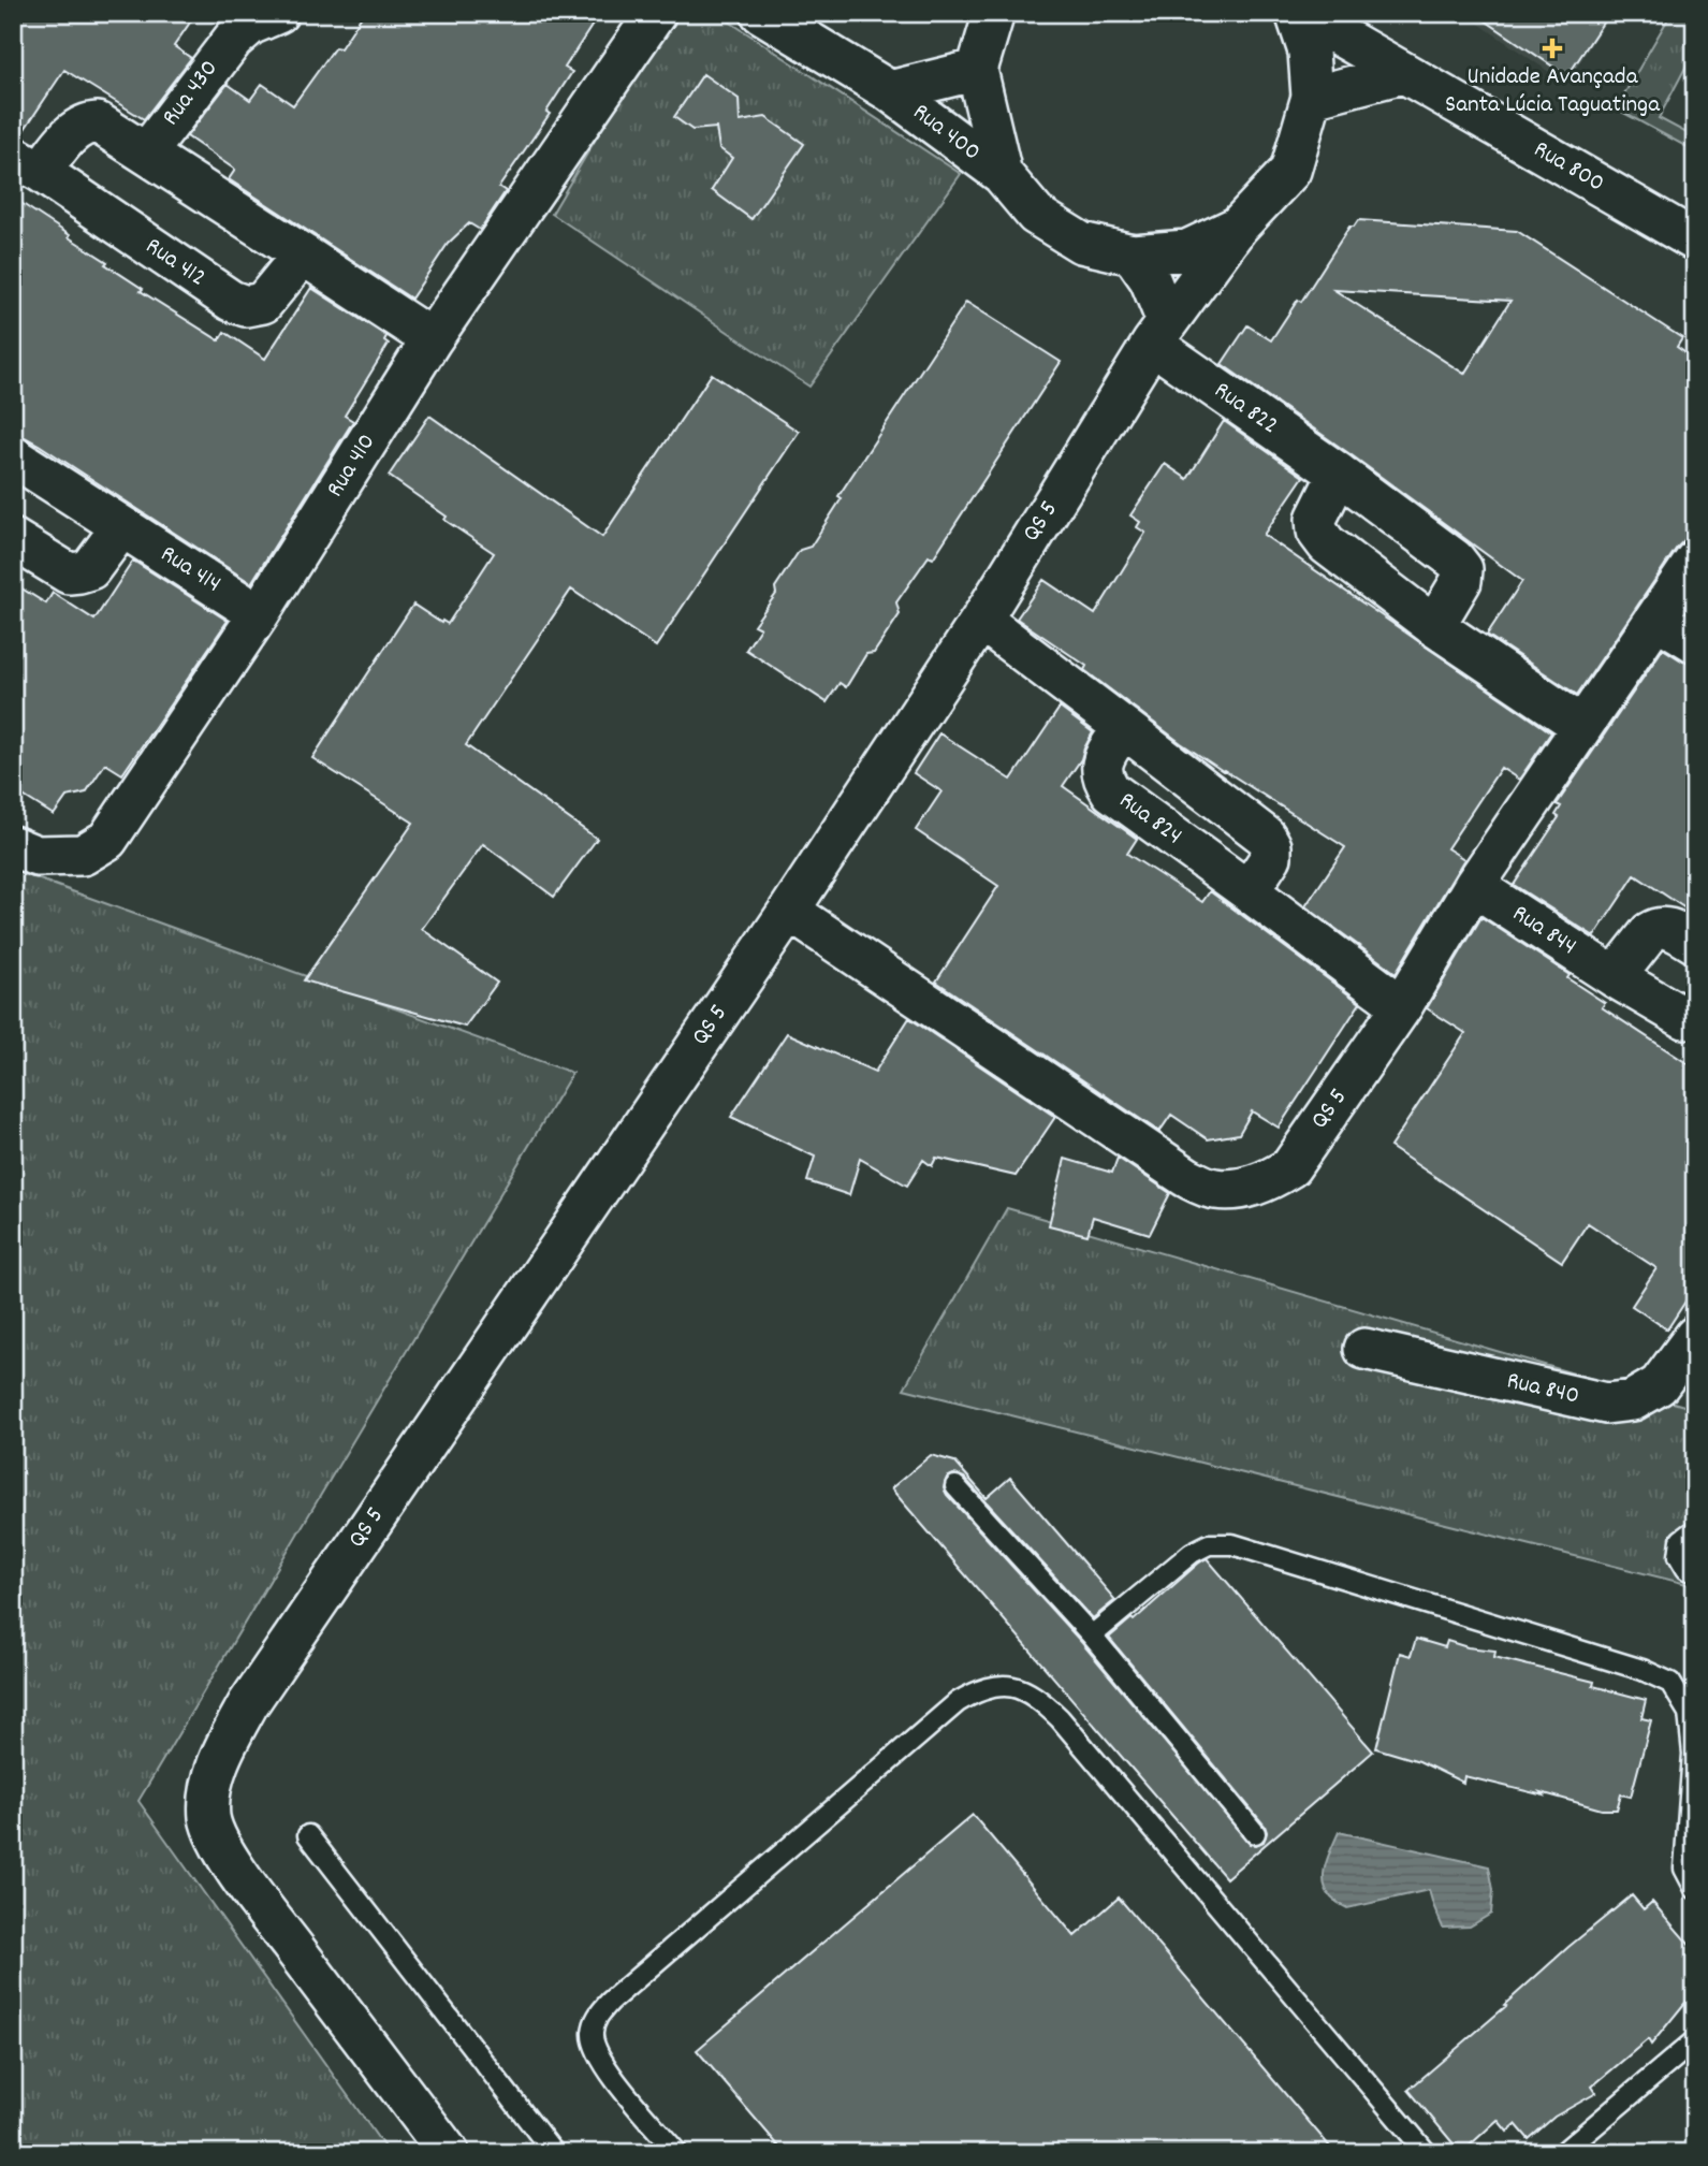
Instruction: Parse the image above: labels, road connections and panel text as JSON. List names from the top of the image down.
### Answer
{
  "streets": {
    "street": [
      "Rua 430",
      "Rua 400",
      "Rua 800",
      "Rua 412",
      "Rua 822",
      "Rua 410",
      "QS 5",
      "Rua 414",
      "Rua 824",
      "Rua 844",
      "Rua 840"
    ]
  },
  "crossings": [
    ["Rua 430", "Rua 412"],
    ["Rua 412", "Rua 410"],
    ["Rua 822", "QS 5"],
    ["Rua 410", "Rua 414"],
    ["QS 5", "Rua 824"],
    ["QS 5", "Rua 844"]
  ],
  "places": {
    "health": ["Unidade Avançada Santa Lúcia Taguatinga"]
  }
}
